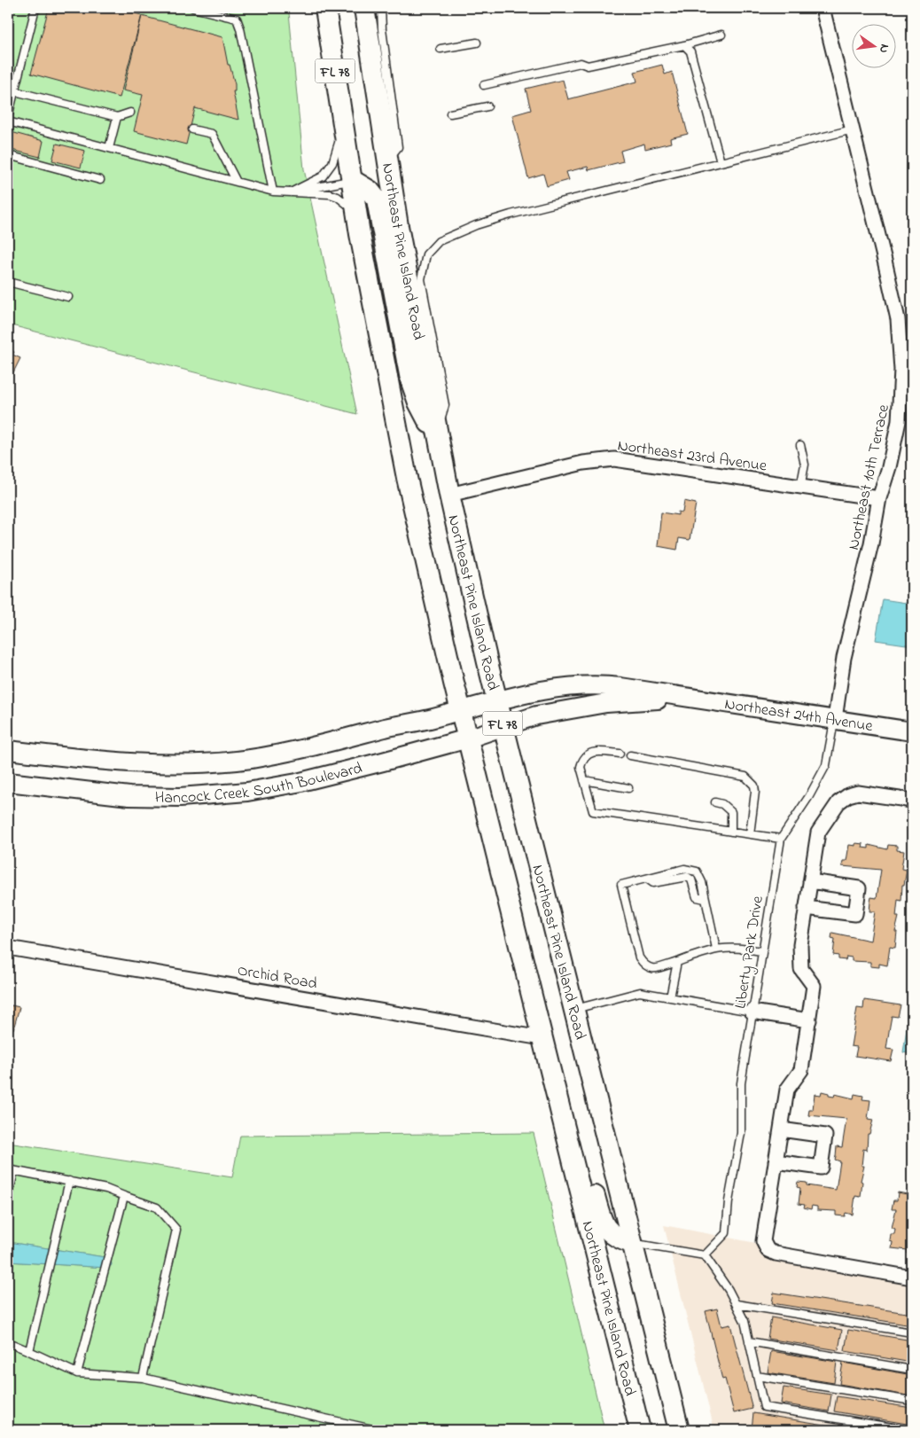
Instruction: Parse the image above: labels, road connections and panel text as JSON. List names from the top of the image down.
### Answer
{
  "streets": {
    "main road": ["FL 78", "Northeast Pine Island Road"],
    "street": [
      "Northeast 23rd Avenue",
      "Northeast 10th Terrace",
      "Northeast 24th Avenue",
      "Hancock Creek South Boulevard",
      "Orchid Road"
    ],
    "lane": ["Liberty Park Drive"]
  },
  "crossings": [
    ["Northeast Pine Island Road", "Northeast 23rd Avenue"],
    ["Northeast Pine Island Road", "Northeast 24th Avenue"],
    ["Northeast Pine Island Road", "Hancock Creek South Boulevard"],
    ["Northeast Pine Island Road", "Orchid Road"],
    ["Northeast 23rd Avenue", "Northeast 10th Terrace"],
    ["Northeast 10th Terrace", "Northeast 24th Avenue"],
    ["Northeast 10th Terrace", "Liberty Park Drive"],
    ["Northeast 24th Avenue", "Hancock Creek South Boulevard"],
    ["Northeast 24th Avenue", "Liberty Park Drive"]
  ],
  "north": "right"
}
